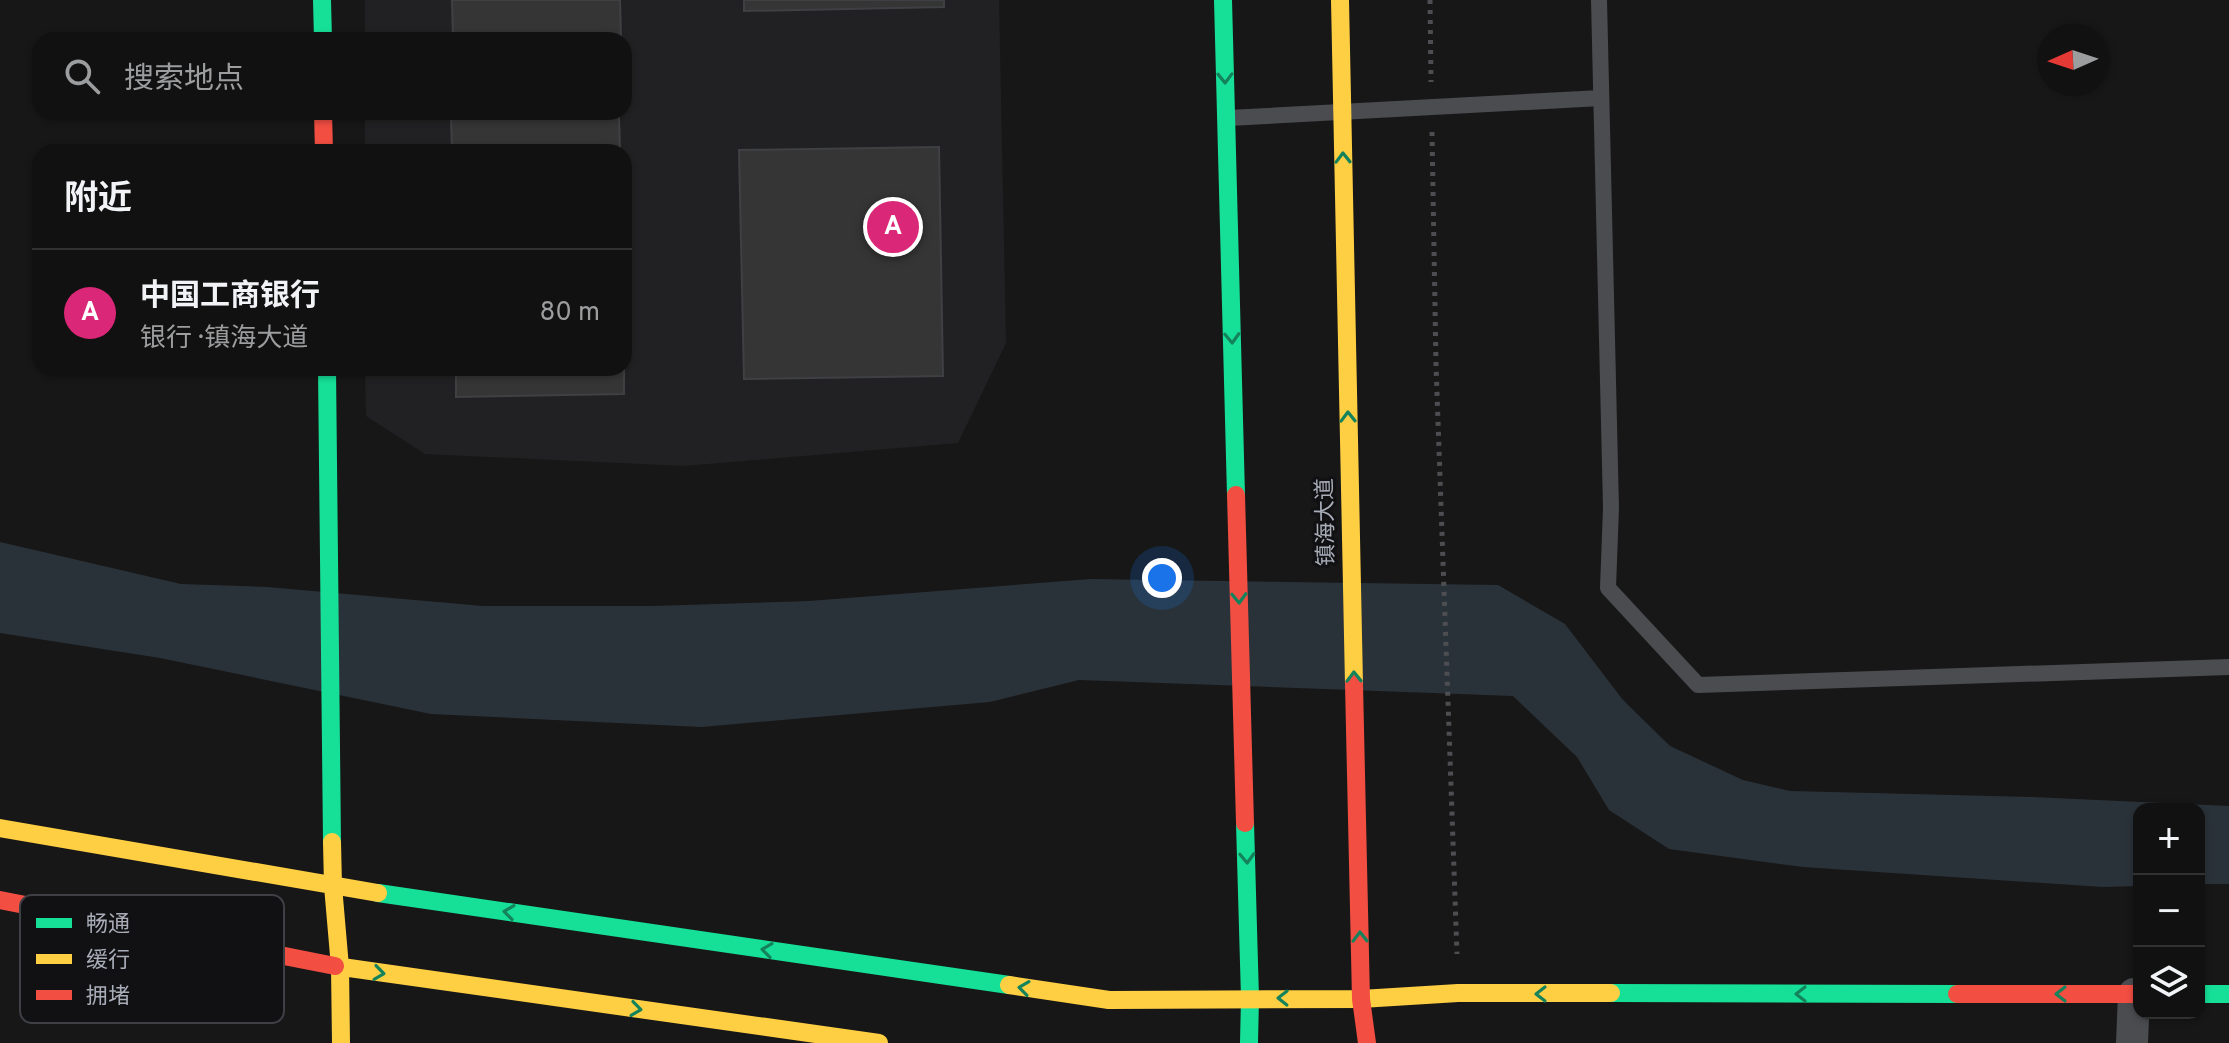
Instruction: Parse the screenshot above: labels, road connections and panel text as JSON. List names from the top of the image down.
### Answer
{
  "streets": {
    "street": ["镇海大道"]
  },
  "legend": ["畅通", "缓行", "拥堵"],
  "north": "left",
  "page": {
    "search": "搜索地点",
    "heading": "附近",
    "pins": "A",
    "list": [
      {
        "mark": "A",
        "name": "中国工商银行",
        "note": "银行 · 镇海大道",
        "value": "80 m"
      }
    ],
    "map_buttons": ["+", "−"]
  }
}
